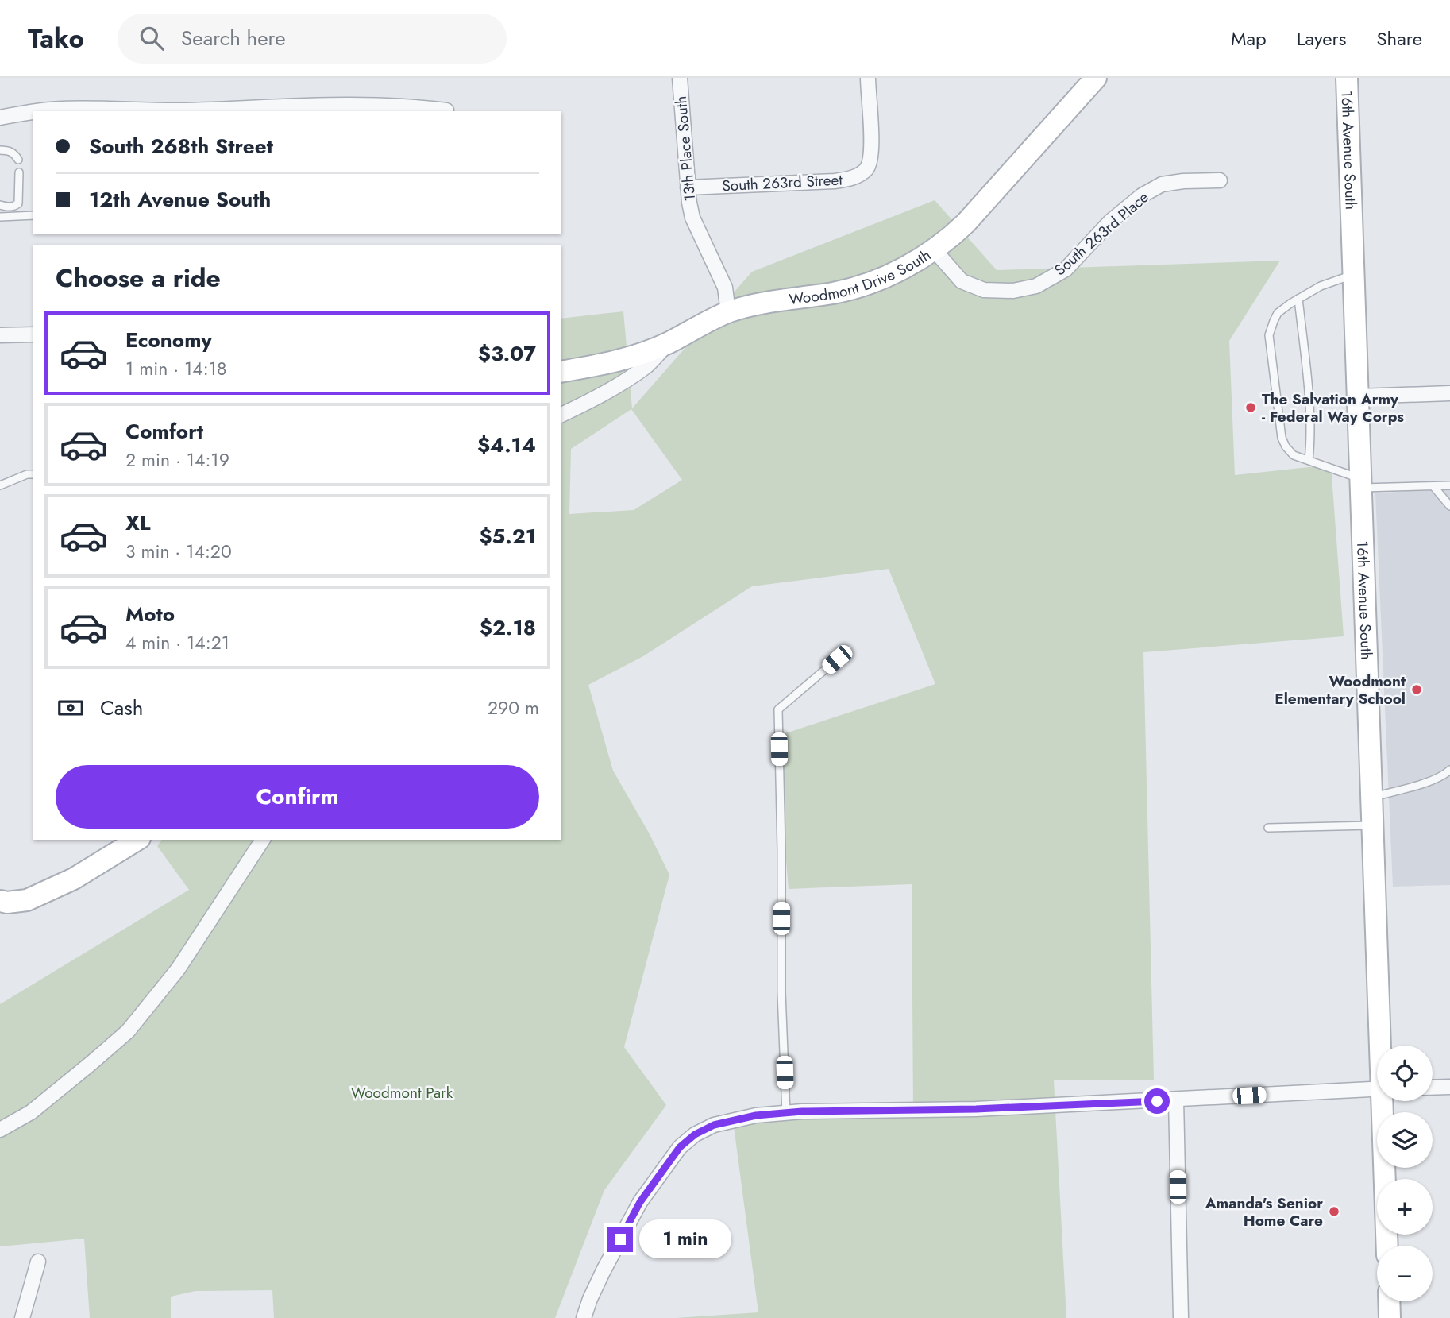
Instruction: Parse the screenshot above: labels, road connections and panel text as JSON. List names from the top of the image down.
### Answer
{
  "streets": {
    "main road": ["16th Avenue South", "Woodmont Drive South"],
    "street": ["13th Place South", "South 263rd Street", "South 263rd Place"]
  },
  "crossings": [
    ["13th Place South", "South 263rd Street"],
    ["13th Place South", "Woodmont Drive South"],
    ["South 263rd Place", "Woodmont Drive South"]
  ],
  "parks": ["Woodmont Park"],
  "places": ["The Salvation Army - Federal Way Corps", "Woodmont Elementary School", "Amanda's Senior Home Care"],
  "page": {
    "header": "Tako",
    "search": "Search here",
    "nav": ["Map", "Layers", "Share"],
    "banner": ["South 268th Street", "12th Avenue South"],
    "heading": "Choose a ride",
    "list": [
      {
        "name": "Economy",
        "note": "1 min · 14:18",
        "value": "$3.07"
      },
      {
        "name": "Comfort",
        "note": "2 min · 14:19",
        "value": "$4.14"
      },
      {
        "name": "XL",
        "note": "3 min · 14:20",
        "value": "$5.21"
      },
      {
        "name": "Moto",
        "note": "4 min · 14:21",
        "value": "$2.18"
      }
    ],
    "pay": ["Cash", "290 m"],
    "buttons": "Confirm",
    "map_buttons": ["+", "−"],
    "bubble": "1 min"
  }
}
